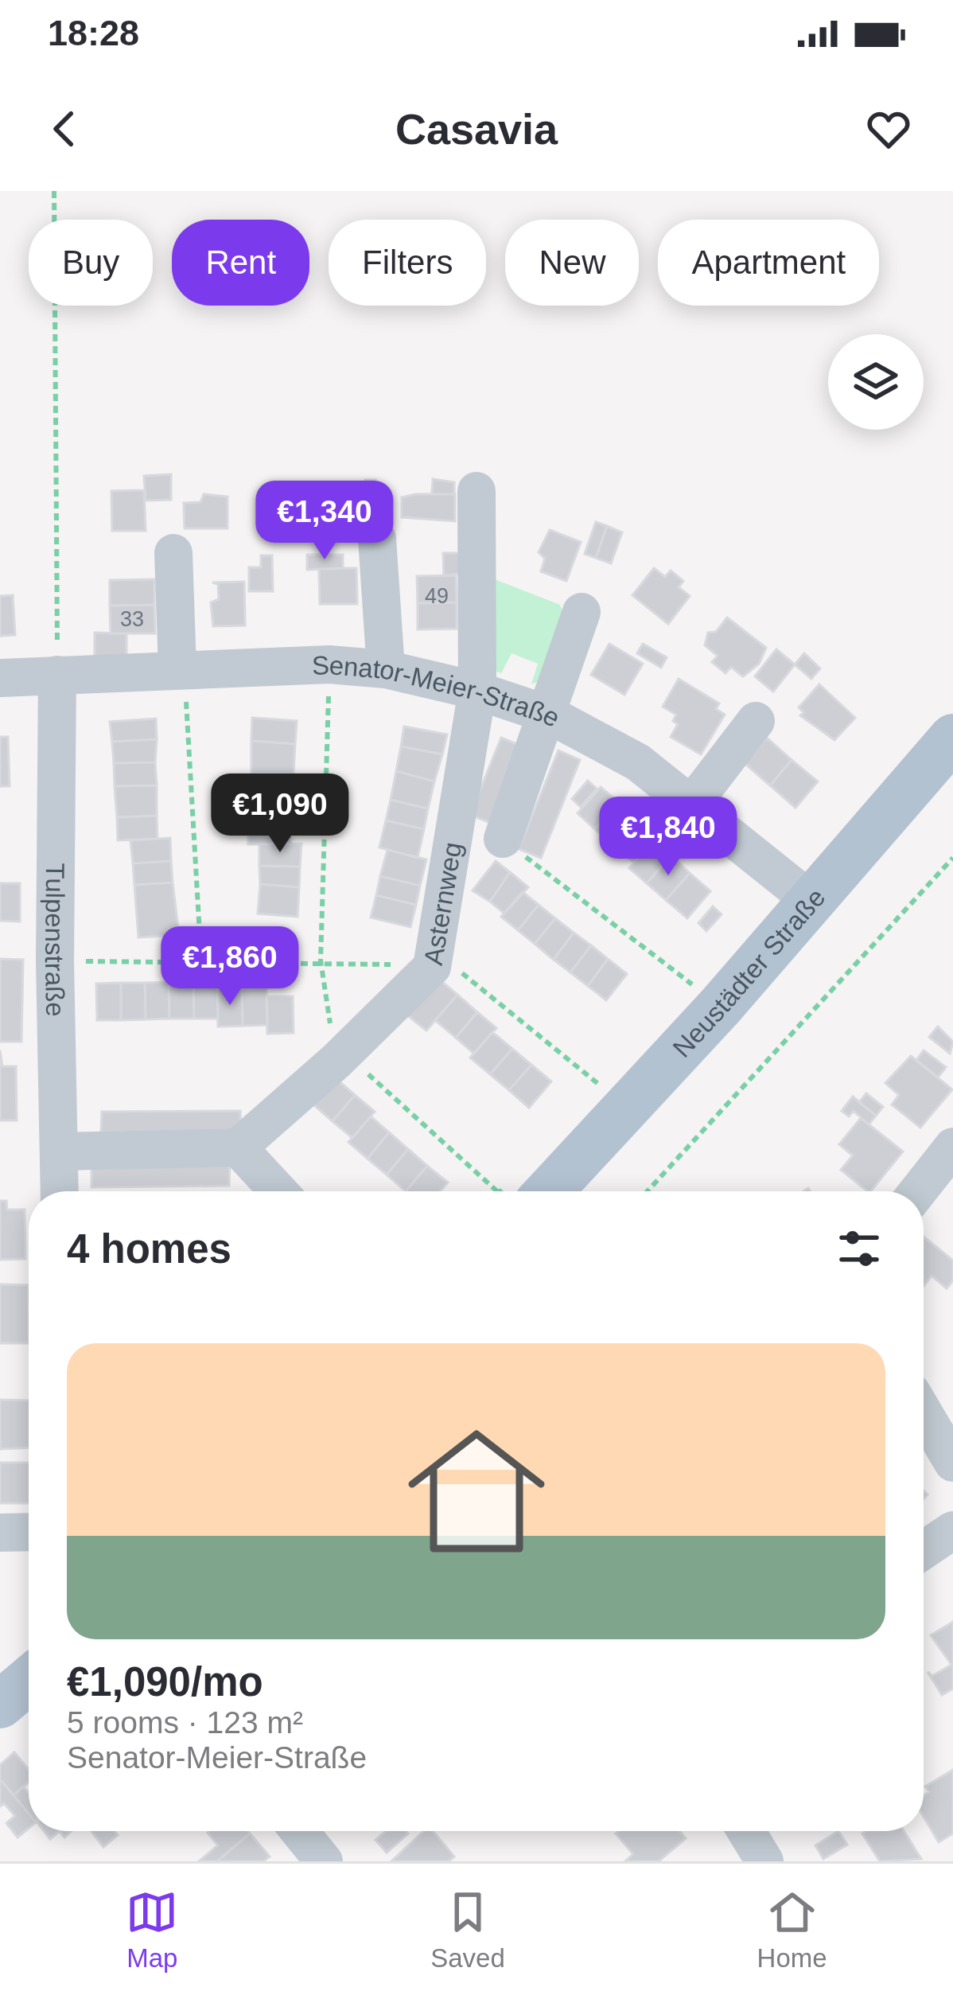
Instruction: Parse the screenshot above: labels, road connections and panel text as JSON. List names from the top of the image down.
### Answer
{
  "streets": {
    "main road": ["Neustädter Straße"],
    "street": ["Senator-Meier-Straße", "Asternweg", "Tulpenstraße"]
  },
  "crossings": [
    ["Senator-Meier-Straße", "Asternweg"],
    ["Senator-Meier-Straße", "Tulpenstraße"],
    ["Senator-Meier-Straße", "Neustädter Straße"]
  ],
  "house_numbers": ["49", "33"],
  "page": {
    "status": "18:28",
    "header": "Casavia",
    "chip": [
      "Buy",
      "Rent",
      "Filters",
      "New",
      "Apartment"
    ],
    "price": [
      "€1,340",
      "€1,090",
      "€1,840",
      "€1,860"
    ],
    "heading": "4 homes",
    "list": [
      {
        "name": "€1,090/mo",
        "note": "5 rooms · 123 m² · Senator-Meier-Straße"
      }
    ],
    "tabs": ["Map", "Saved", "Home"]
  }
}
